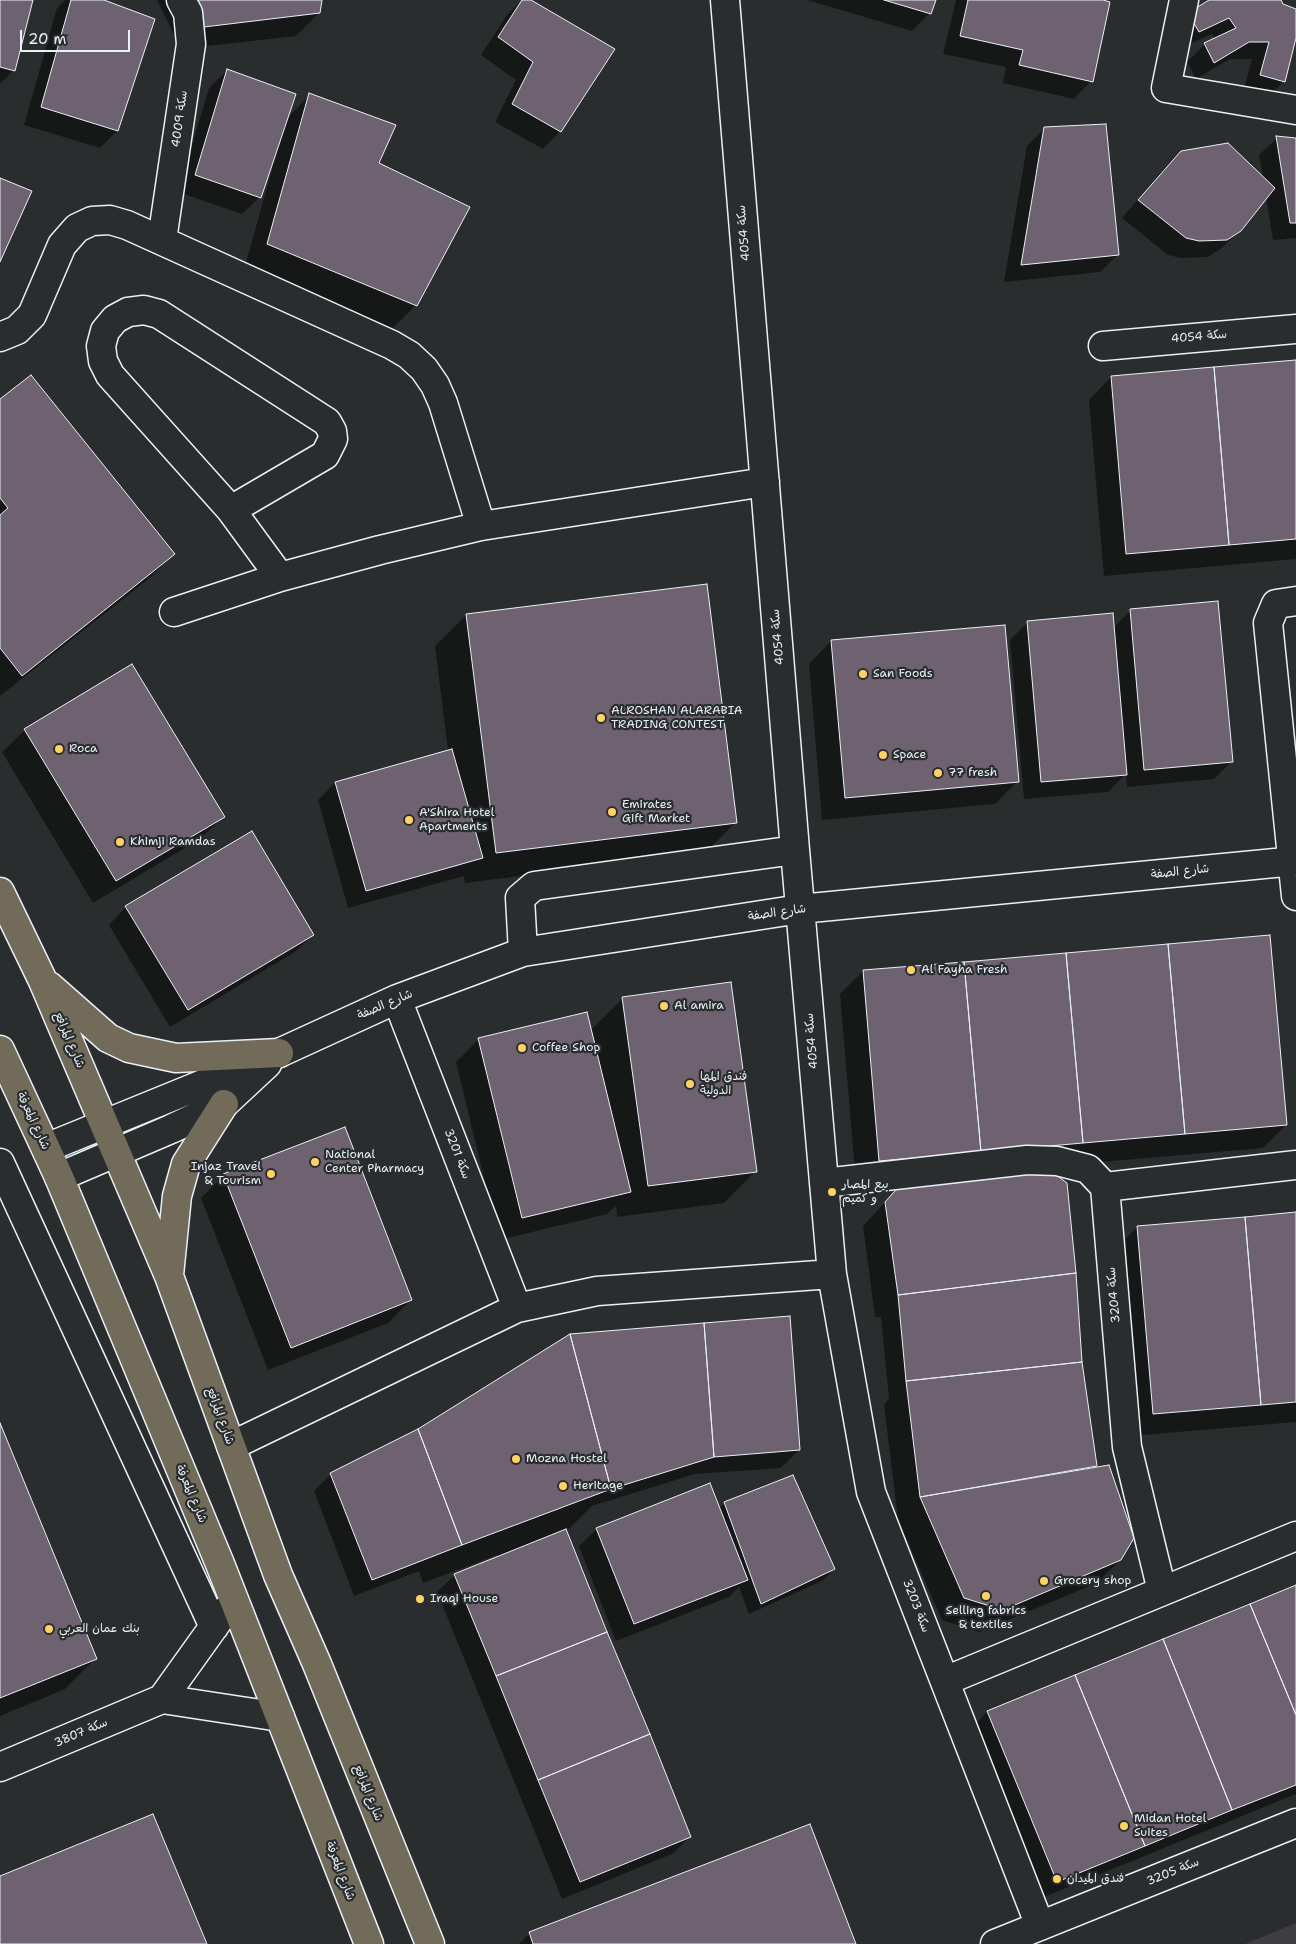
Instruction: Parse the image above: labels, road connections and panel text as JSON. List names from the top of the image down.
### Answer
{
  "streets": {
    "main road": ["شارع المرافع", "شارع المعرفة"],
    "street": [
      "سكة 4009",
      "سكة 4054",
      "شارع الصفة",
      "سكة 3201",
      "سكة 3204",
      "سكة 3203",
      "سكة 3807",
      "سكة 3205"
    ]
  },
  "crossings": [
    ["سكة 4054", "شارع الصفة"],
    ["سكة 4054", "سكة 3203"],
    ["شارع الصفة", "شارع المرافع"],
    ["شارع الصفة", "شارع المعرفة"],
    ["شارع الصفة", "سكة 3201"],
    ["سكة 3203", "سكة 3205"]
  ],
  "places": [
    "San Foods",
    "ALROSHAN ALARABIA TRADING CONTEST",
    "Roca",
    "Space",
    "77 fresh",
    "Emirates Gift Market",
    "A'Shira Hotel Apartments",
    "Khimji Ramdas",
    "Al Fayha Fresh",
    "Al amira",
    "Coffee Shop",
    "فندق المها الدولية",
    "National Center Pharmacy",
    "Injaz Travel & Tourism",
    "بيع المصار و كميم",
    "Mozna Hostel",
    "Heritage",
    "Grocery shop",
    "Selling fabrics & textiles",
    "Iraqi House",
    "بنك عمان العربي",
    "Midan Hotel Suites",
    "فندق الميدان"
  ],
  "scale_bar": "20 m"
}
